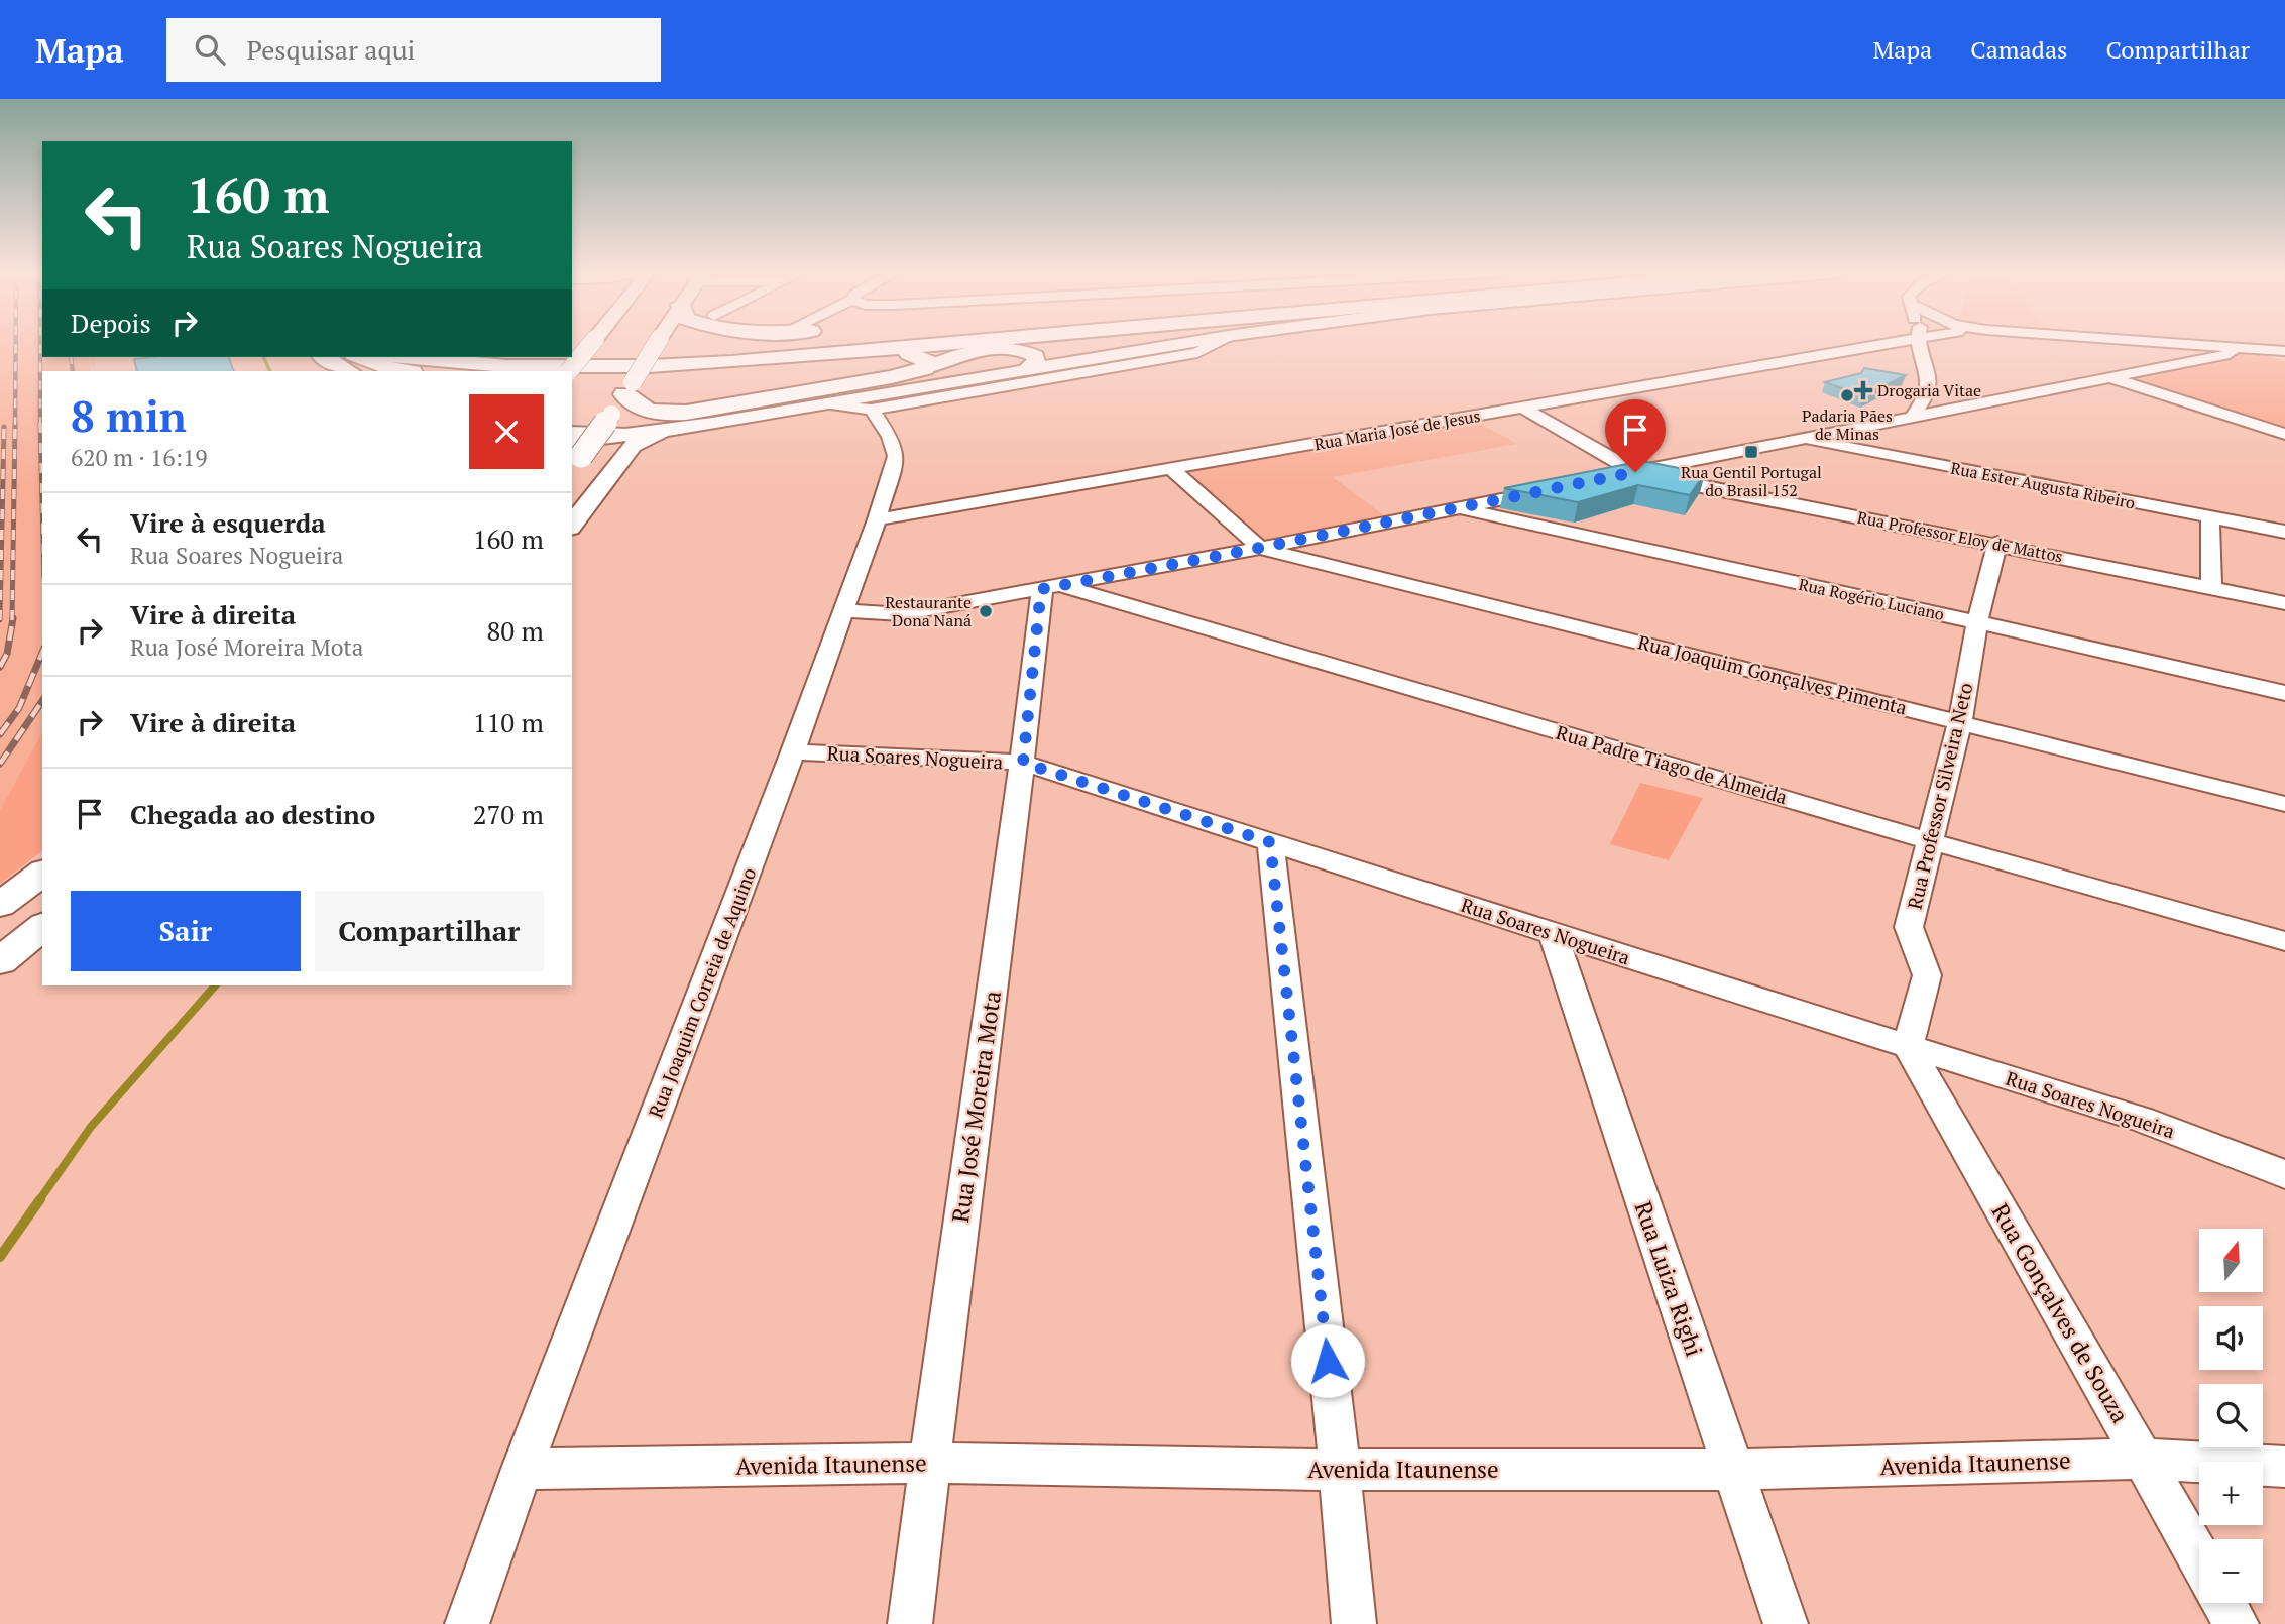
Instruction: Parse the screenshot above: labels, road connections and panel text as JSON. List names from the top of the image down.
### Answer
{
  "streets": {
    "street": [
      "Rua Maria José de Jesus",
      "Rua Ester Augusta Ribeiro",
      "Rua Professor Eloy de Mattos",
      "Rua Rogério Luciano",
      "Rua Joaquim Gonçalves Pimenta",
      "Rua Soares Nogueira",
      "Rua Padre Tiago de Almeida",
      "Rua Professor Silveira Neto",
      "Rua Joaquim Correia de Aquino",
      "Rua José Moreira Mota",
      "Rua Luiza Righi",
      "Rua Gonçalves de Souza",
      "Avenida Itaunense"
    ]
  },
  "crossings": [
    ["Rua Maria José de Jesus", "Rua Joaquim Correia de Aquino"],
    ["Rua Professor Eloy de Mattos", "Rua Professor Silveira Neto"],
    ["Rua Rogério Luciano", "Rua Professor Silveira Neto"],
    ["Rua Joaquim Gonçalves Pimenta", "Rua Professor Silveira Neto"],
    ["Rua Soares Nogueira", "Rua Professor Silveira Neto"],
    ["Rua Soares Nogueira", "Rua Joaquim Correia de Aquino"],
    ["Rua Soares Nogueira", "Rua José Moreira Mota"],
    ["Rua Soares Nogueira", "Rua Luiza Righi"],
    ["Rua Soares Nogueira", "Rua Gonçalves de Souza"],
    ["Rua Padre Tiago de Almeida", "Rua Professor Silveira Neto"],
    ["Rua Padre Tiago de Almeida", "Rua José Moreira Mota"],
    ["Rua Professor Silveira Neto", "Rua Gonçalves de Souza"],
    ["Rua Joaquim Correia de Aquino", "Avenida Itaunense"],
    ["Rua José Moreira Mota", "Avenida Itaunense"],
    ["Rua Luiza Righi", "Avenida Itaunense"],
    ["Rua Gonçalves de Souza", "Avenida Itaunense"]
  ],
  "places": {
    "health": ["Drogaria Vitae"],
    "other": ["Padaria Pães de Minas", "Restaurante Dona Naná"],
    "transit": ["Rua Gentil Portugal do Brasil 152"]
  },
  "north": "top",
  "page": {
    "header": "Mapa",
    "search": "Pesquisar aqui",
    "nav": ["Mapa", "Camadas", "Compartilhar"],
    "turn": ["160 m", "Rua Soares Nogueira"],
    "then": "Depois",
    "heading": ["8 min", "620 m · 16:19"],
    "list": [
      {
        "name": "Vire à esquerda",
        "note": "Rua Soares Nogueira",
        "value": "160 m"
      },
      {
        "name": "Vire à direita",
        "note": "Rua José Moreira Mota",
        "value": "80 m"
      },
      {
        "name": "Vire à direita",
        "value": "110 m"
      },
      {
        "name": "Chegada ao destino",
        "value": "270 m"
      }
    ],
    "buttons": ["Sair", "Compartilhar"],
    "map_buttons": ["+", "−"]
  }
}
